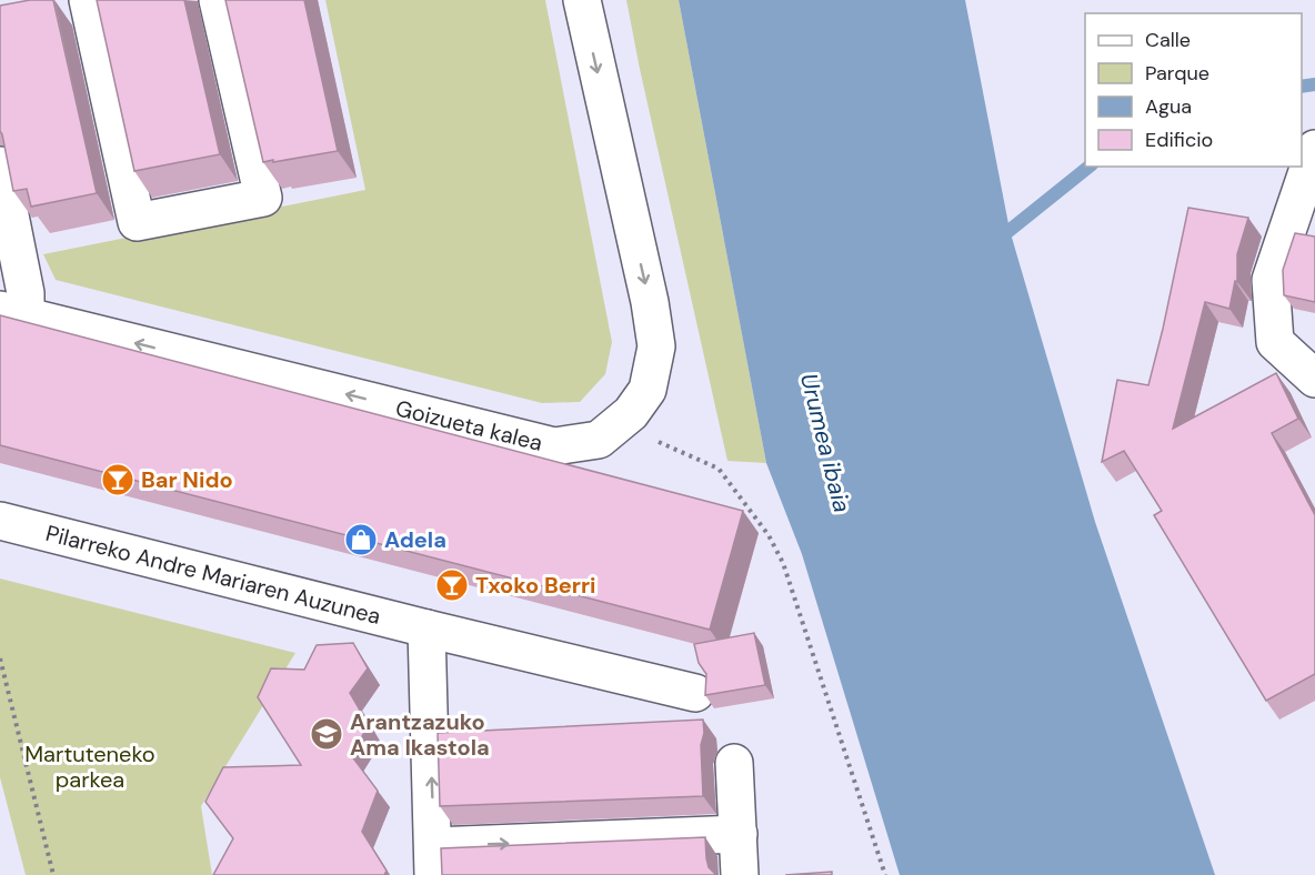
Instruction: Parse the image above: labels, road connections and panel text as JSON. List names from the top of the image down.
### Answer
{
  "streets": {
    "street": ["Goizueta kalea", "Pilarreko Andre Mariaren Auzunea"]
  },
  "water": ["Urumea ibaia"],
  "parks": ["Martuteneko parkea"],
  "places": {
    "bar": ["Bar Nido", "Txoko Berri"],
    "shop": ["Adela"],
    "school or university": ["Arantzazuko Ama Ikastola"]
  },
  "legend": [
    "Calle",
    "Parque",
    "Agua",
    "Edificio"
  ]
}
